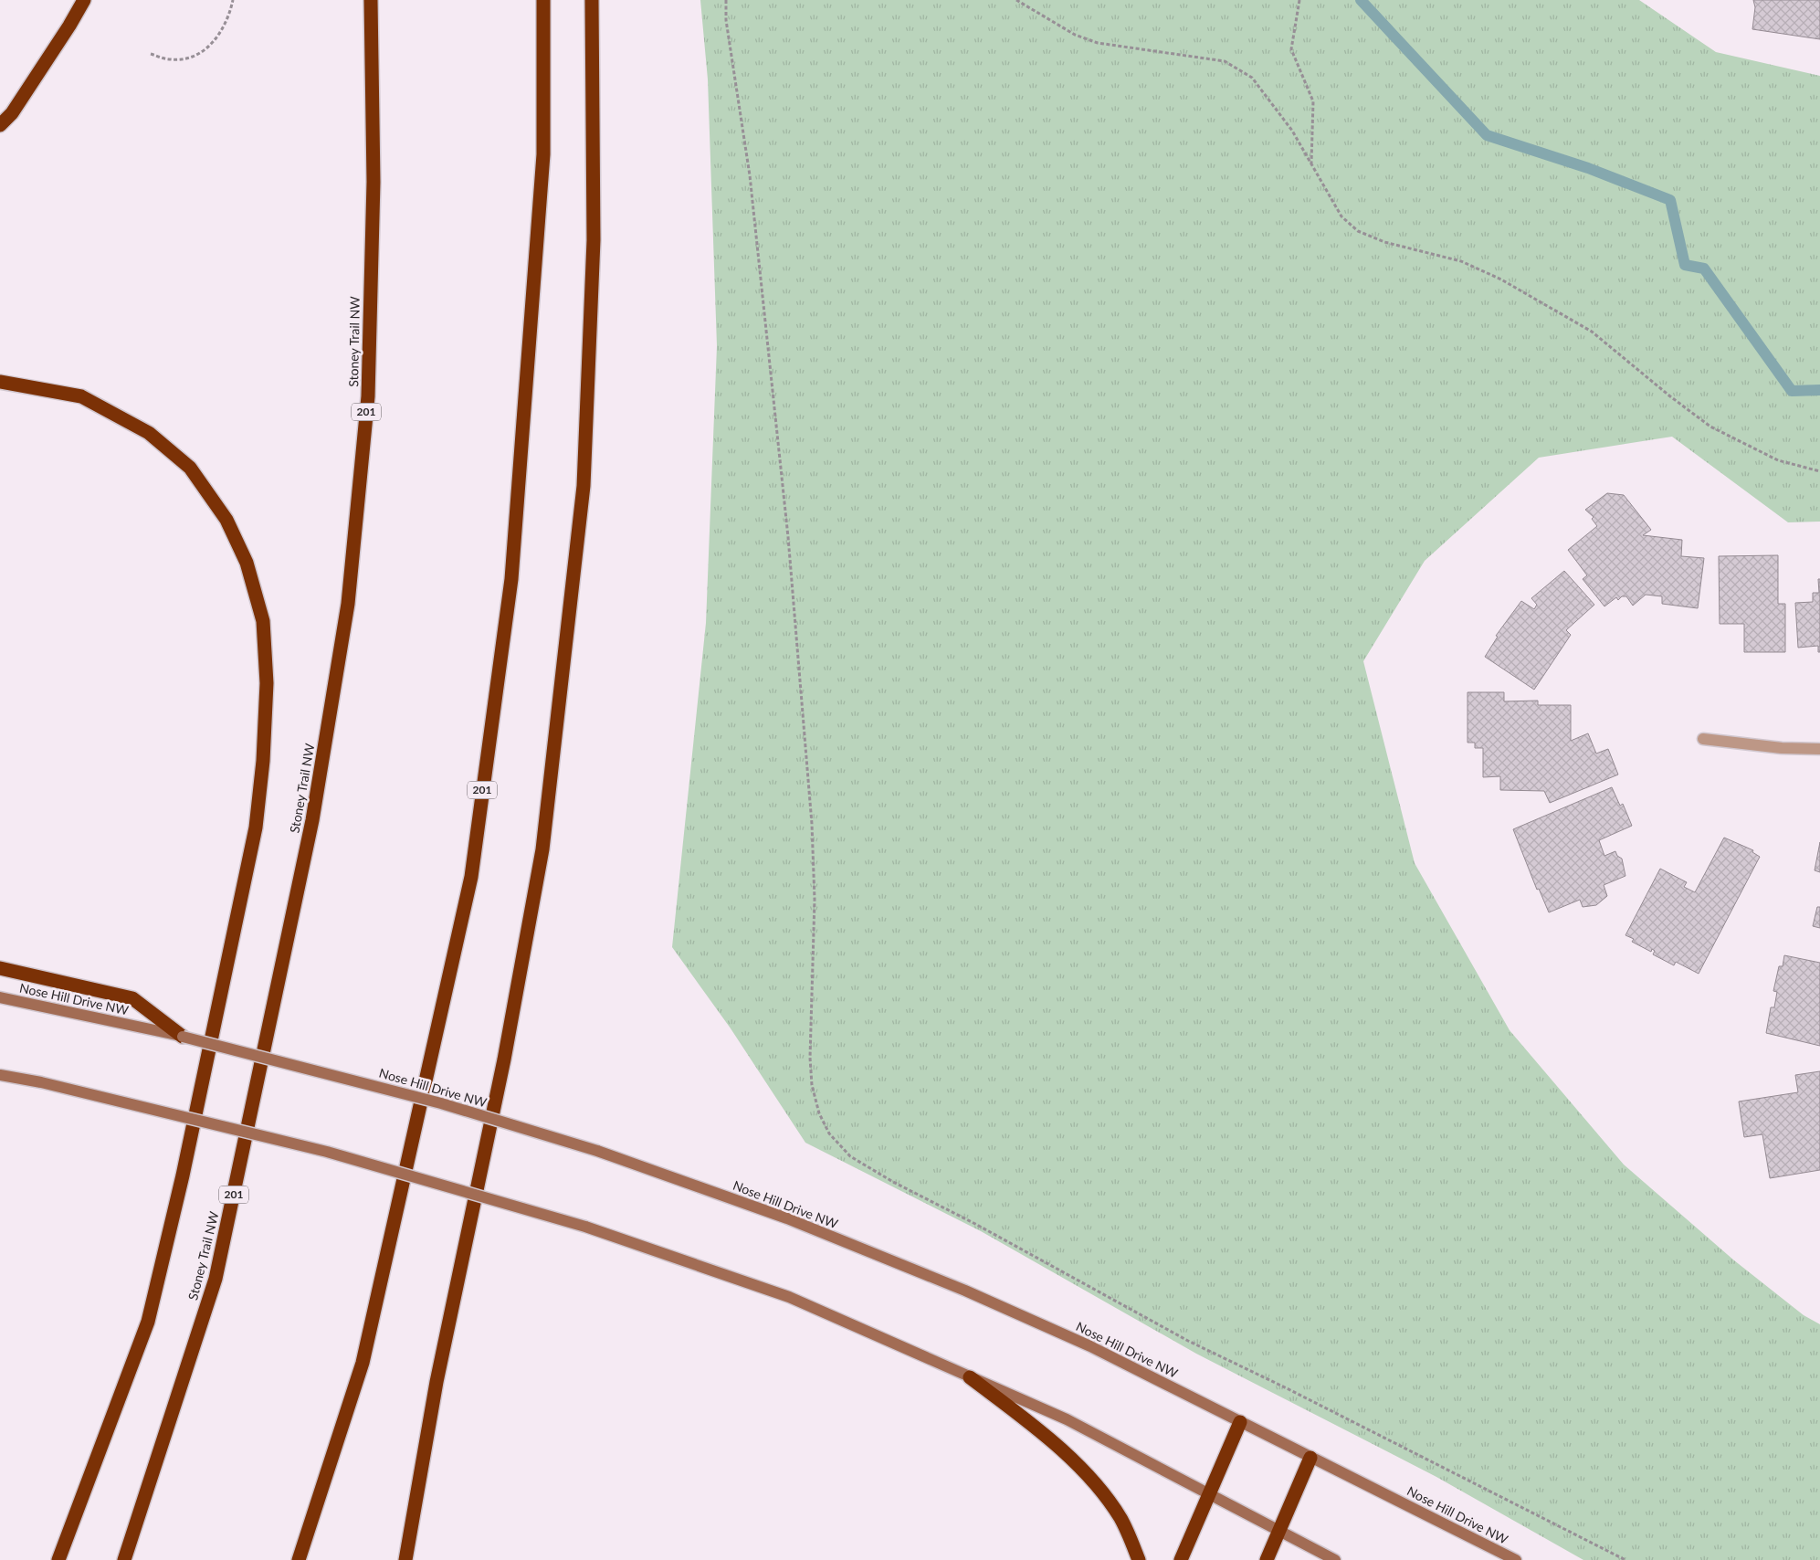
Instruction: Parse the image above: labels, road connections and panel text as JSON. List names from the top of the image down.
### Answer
{
  "streets": {
    "highway": ["Stoney Trail NW", "201"],
    "main road": ["Nose Hill Drive NW"]
  }
}
